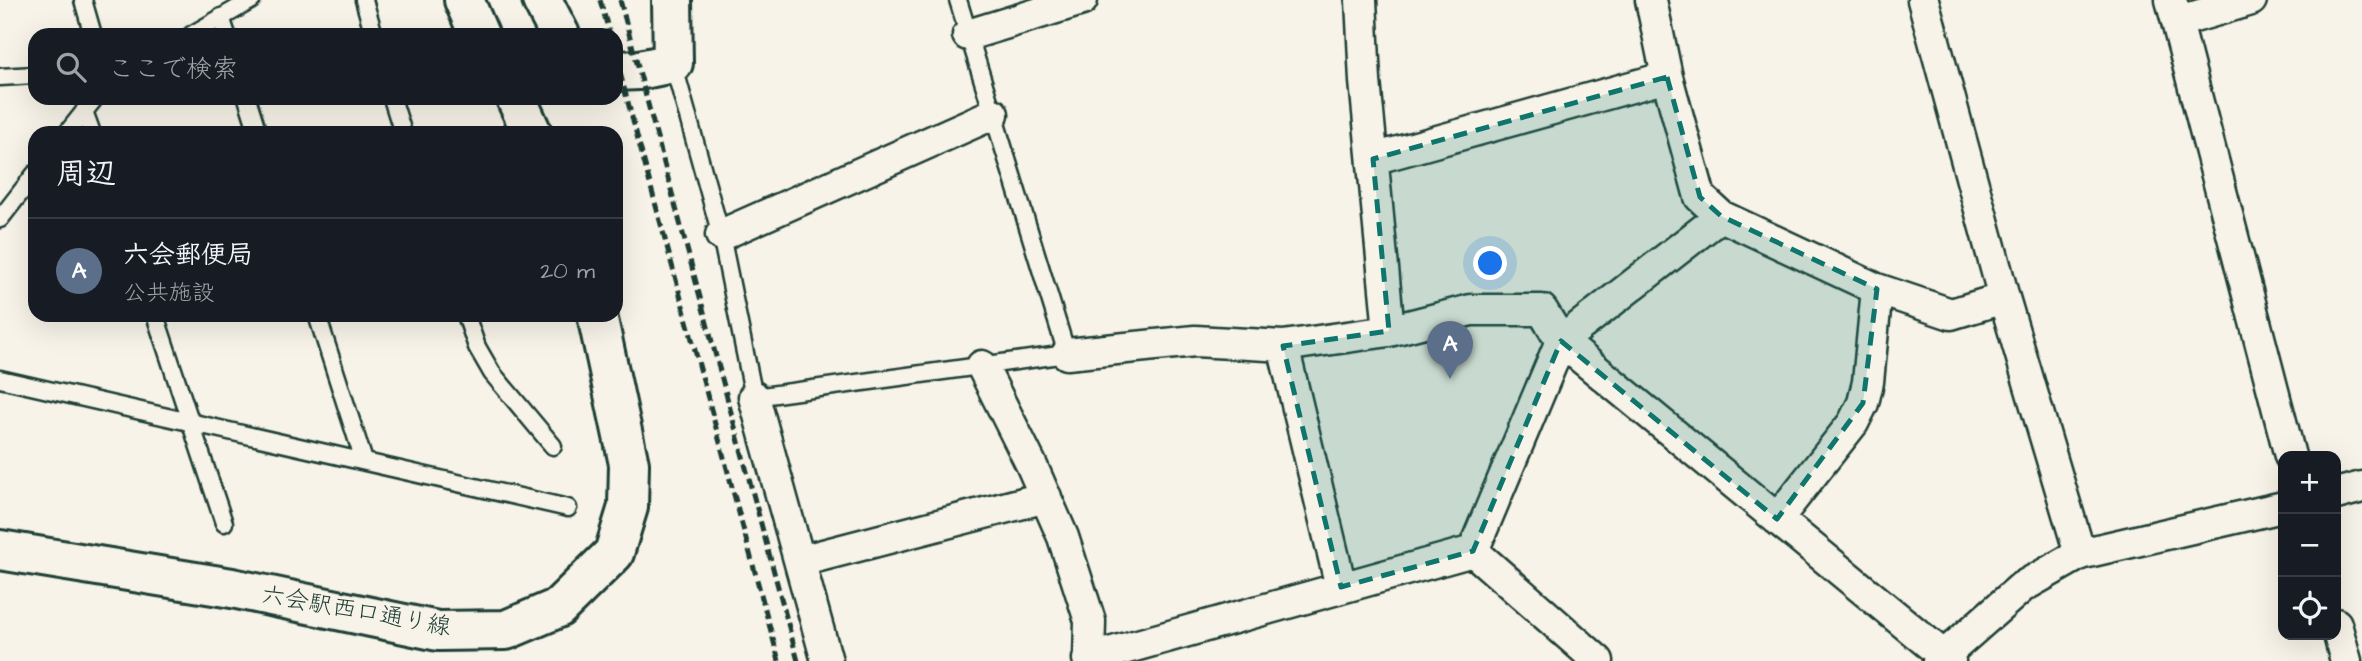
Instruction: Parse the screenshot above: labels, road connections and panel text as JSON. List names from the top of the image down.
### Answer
{
  "streets": {
    "street": ["六会駅西口通り線"]
  },
  "page": {
    "search": "ここで検索",
    "heading": "周辺",
    "list": [
      {
        "mark": "A",
        "name": "六会郵便局",
        "note": "公共施設",
        "value": "20 m"
      }
    ],
    "pins": "A",
    "map_buttons": ["+", "−"]
  }
}
